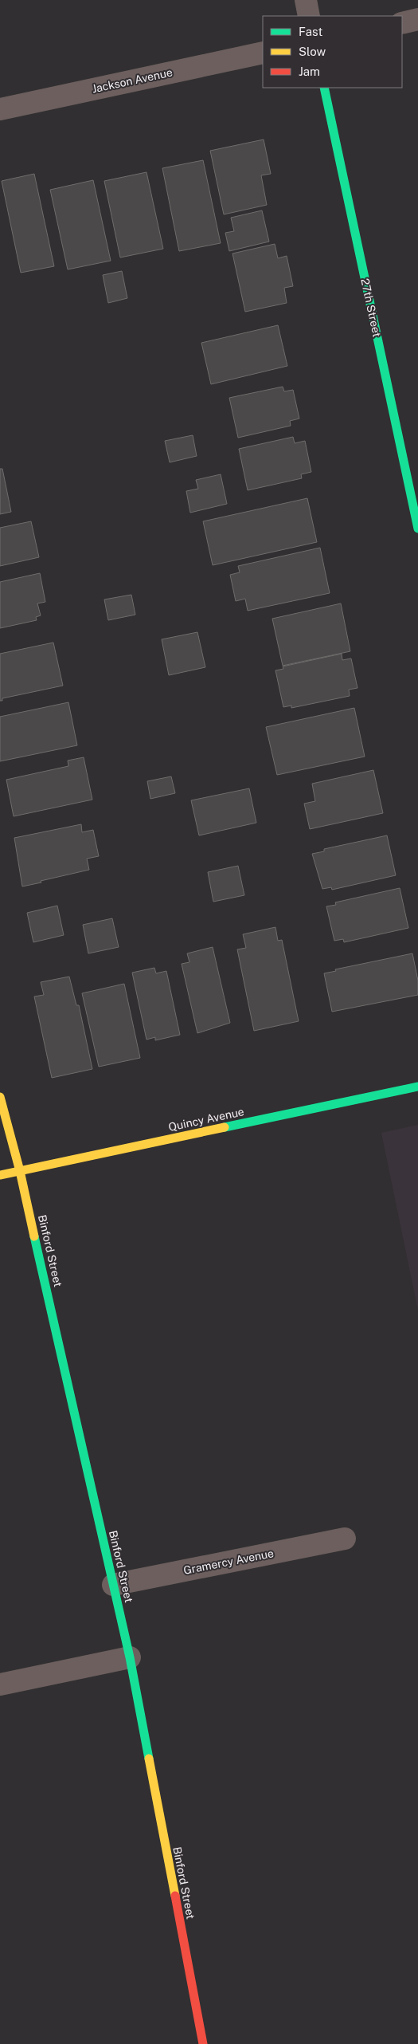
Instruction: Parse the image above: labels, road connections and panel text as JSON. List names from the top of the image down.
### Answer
{
  "streets": {
    "street": [
      "Jackson Avenue",
      "27th Street",
      "Quincy Avenue",
      "Binford Street",
      "Gramercy Avenue"
    ]
  },
  "crossings": [
    ["Quincy Avenue", "Binford Street"],
    ["Binford Street", "Gramercy Avenue"]
  ],
  "legend": ["Fast", "Slow", "Jam"]
}
